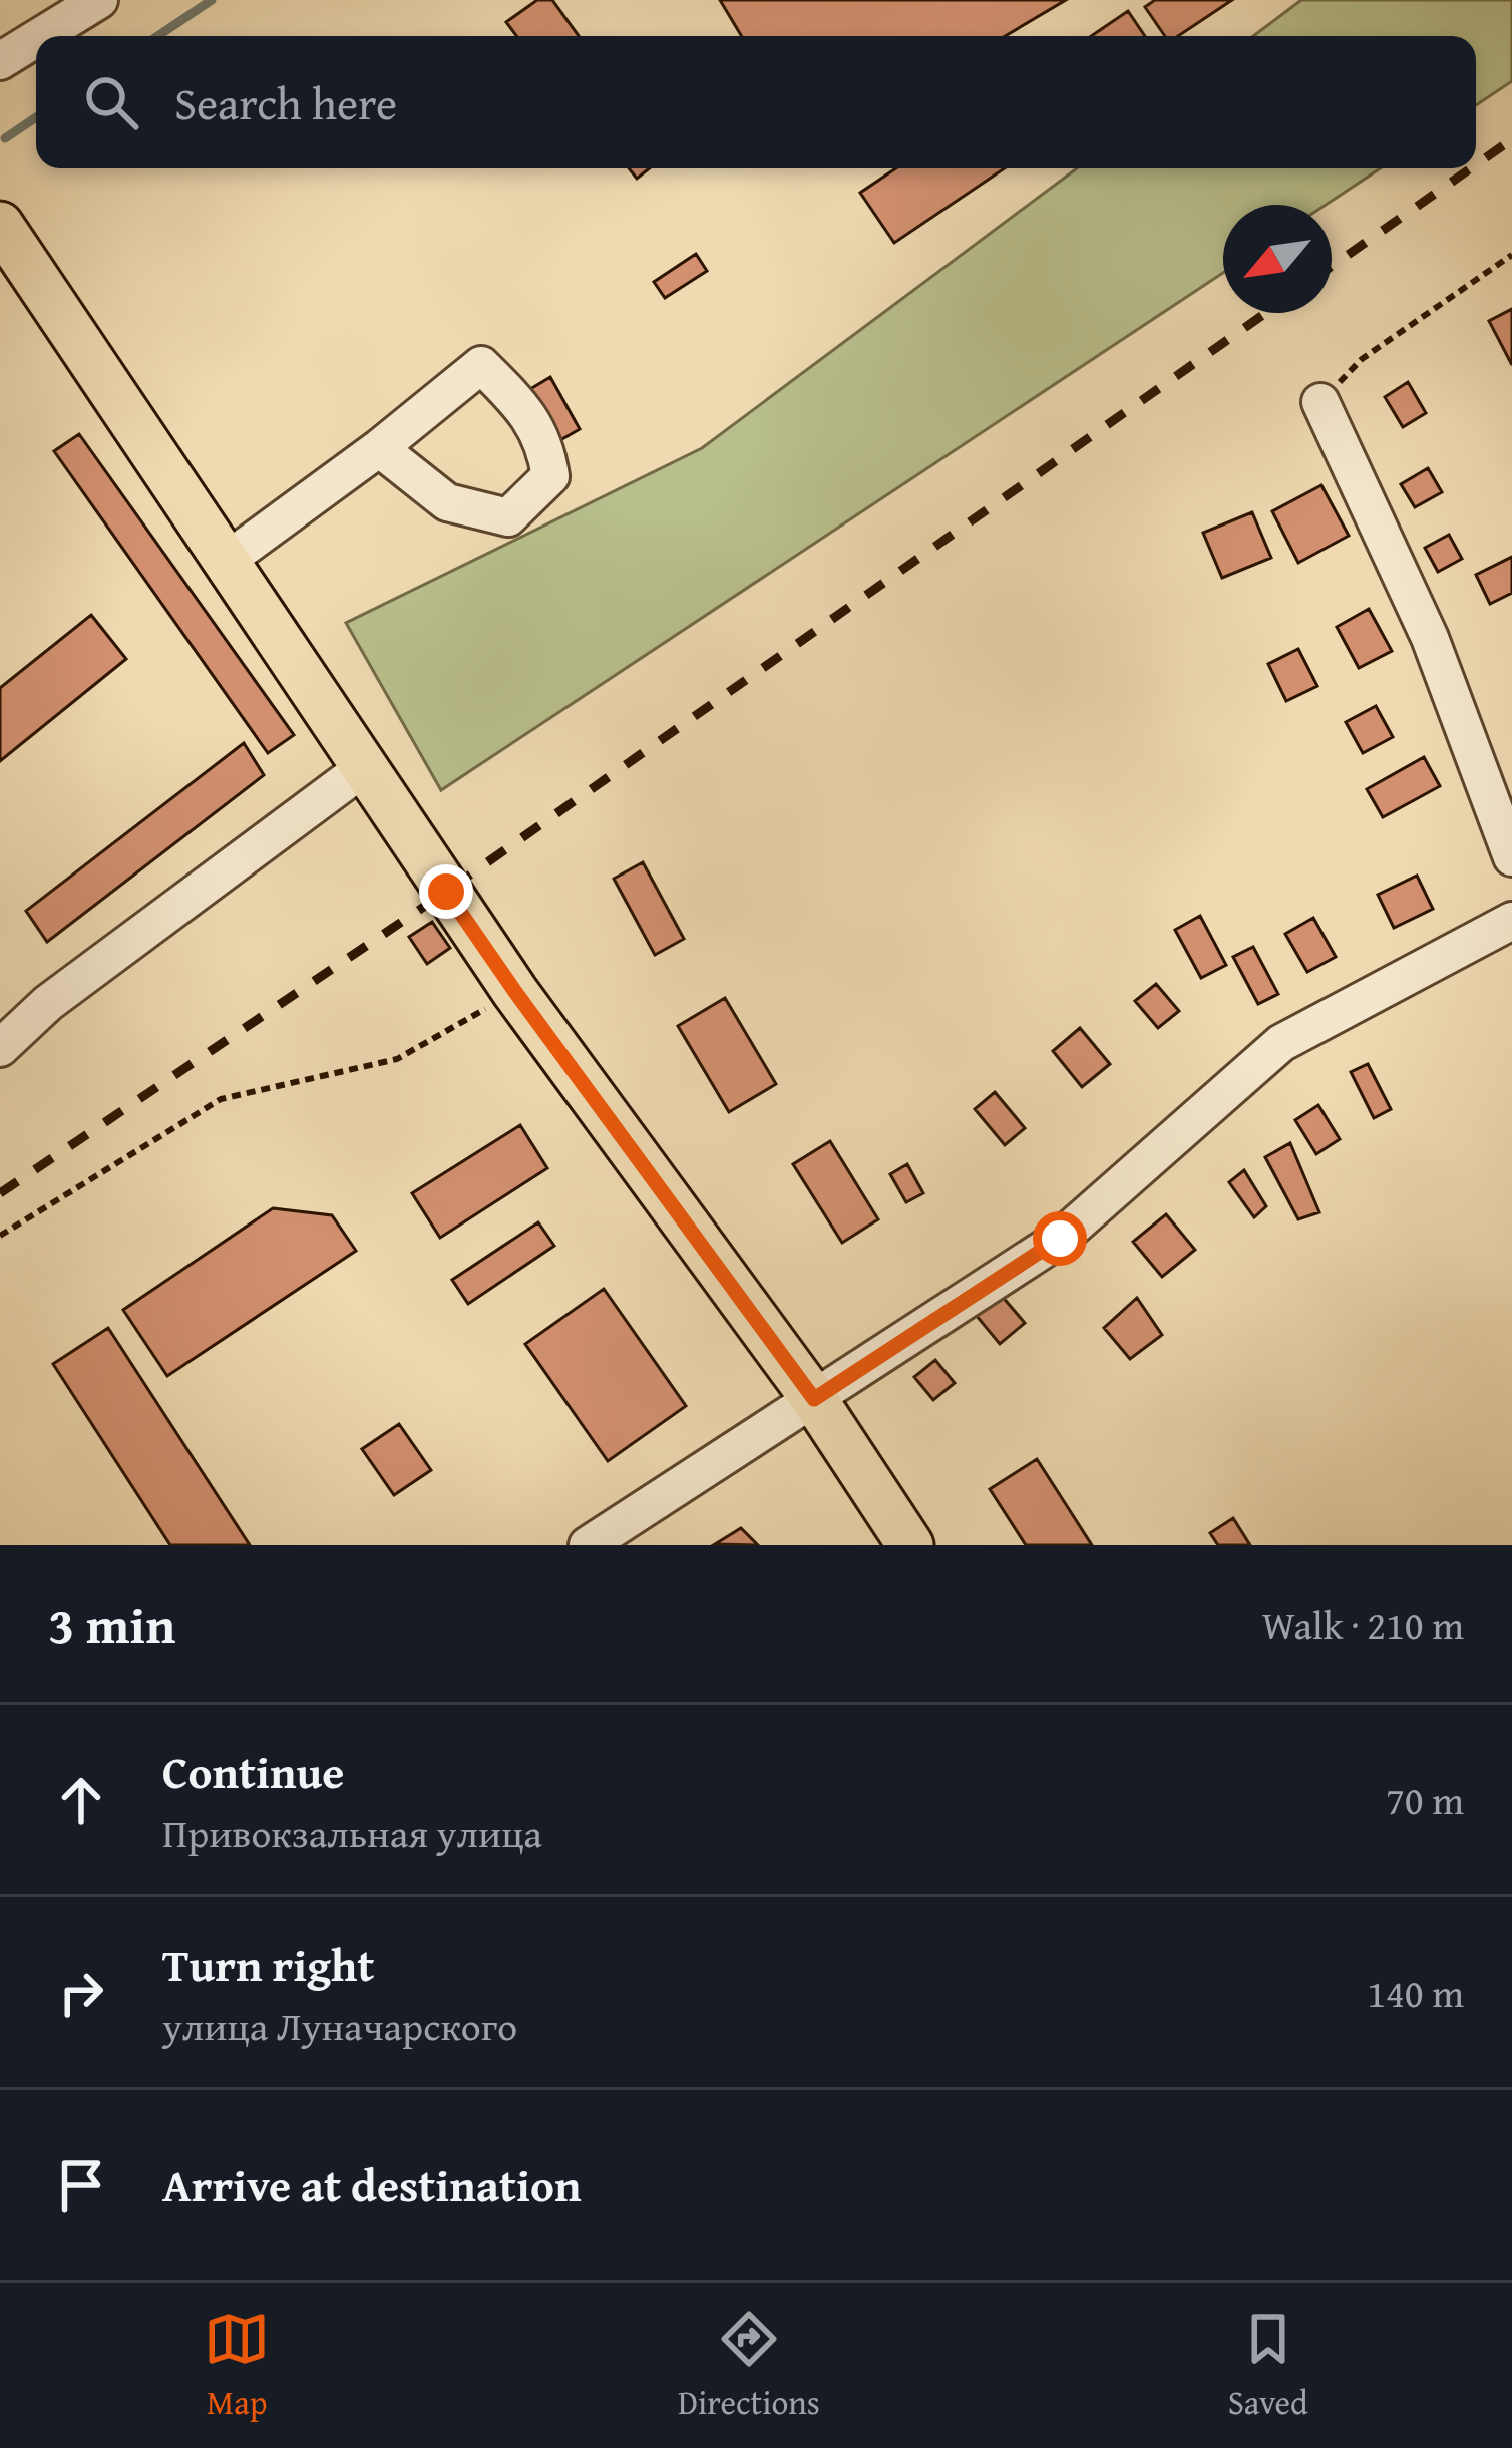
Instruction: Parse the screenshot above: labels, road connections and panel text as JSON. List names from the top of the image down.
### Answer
{
  "north": "bottom left",
  "page": {
    "search": "Search here",
    "heading": ["3 min", "Walk · 210 m"],
    "list": [
      ["Continue", "Привокзальная улица", "70 m"],
      ["Turn right", "улица Луначарского", "140 m"],
      "Arrive at destination"
    ],
    "nav": ["Map", "Directions", "Saved"]
  }
}
